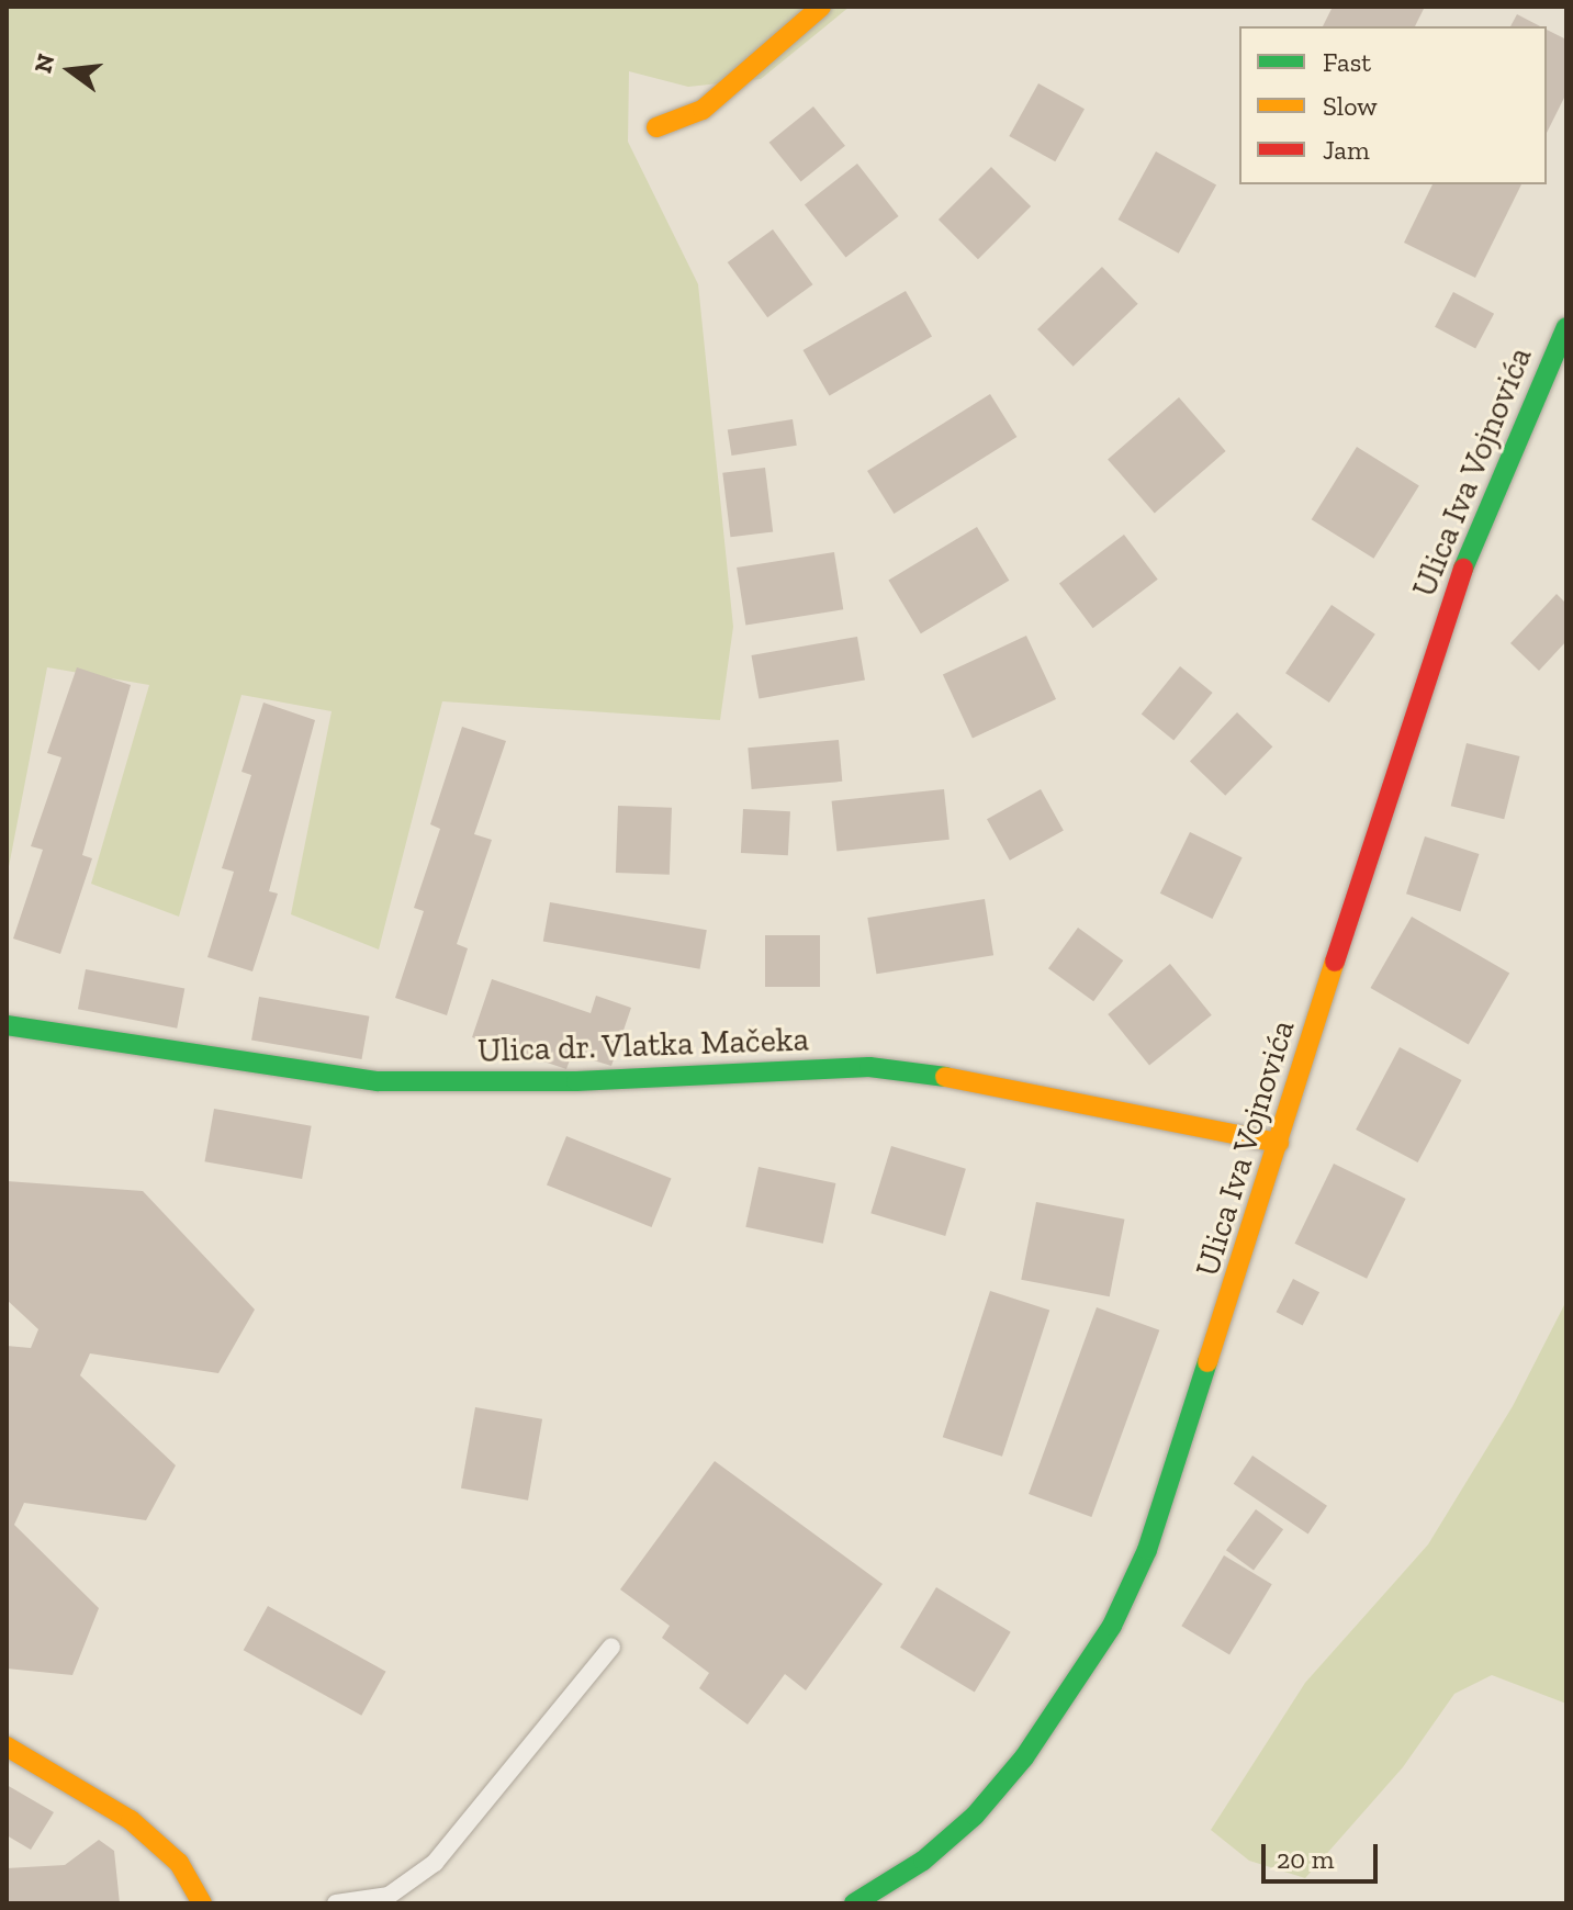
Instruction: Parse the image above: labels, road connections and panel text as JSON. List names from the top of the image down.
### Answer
{
  "streets": {
    "main road": ["Ulica Iva Vojnovića", "Ulica dr. Vlatka Mačeka"]
  },
  "crossings": [
    ["Ulica Iva Vojnovića", "Ulica dr. Vlatka Mačeka"]
  ],
  "legend": ["Fast", "Slow", "Jam"],
  "scale_bar": "20 m",
  "north": "left"
}
